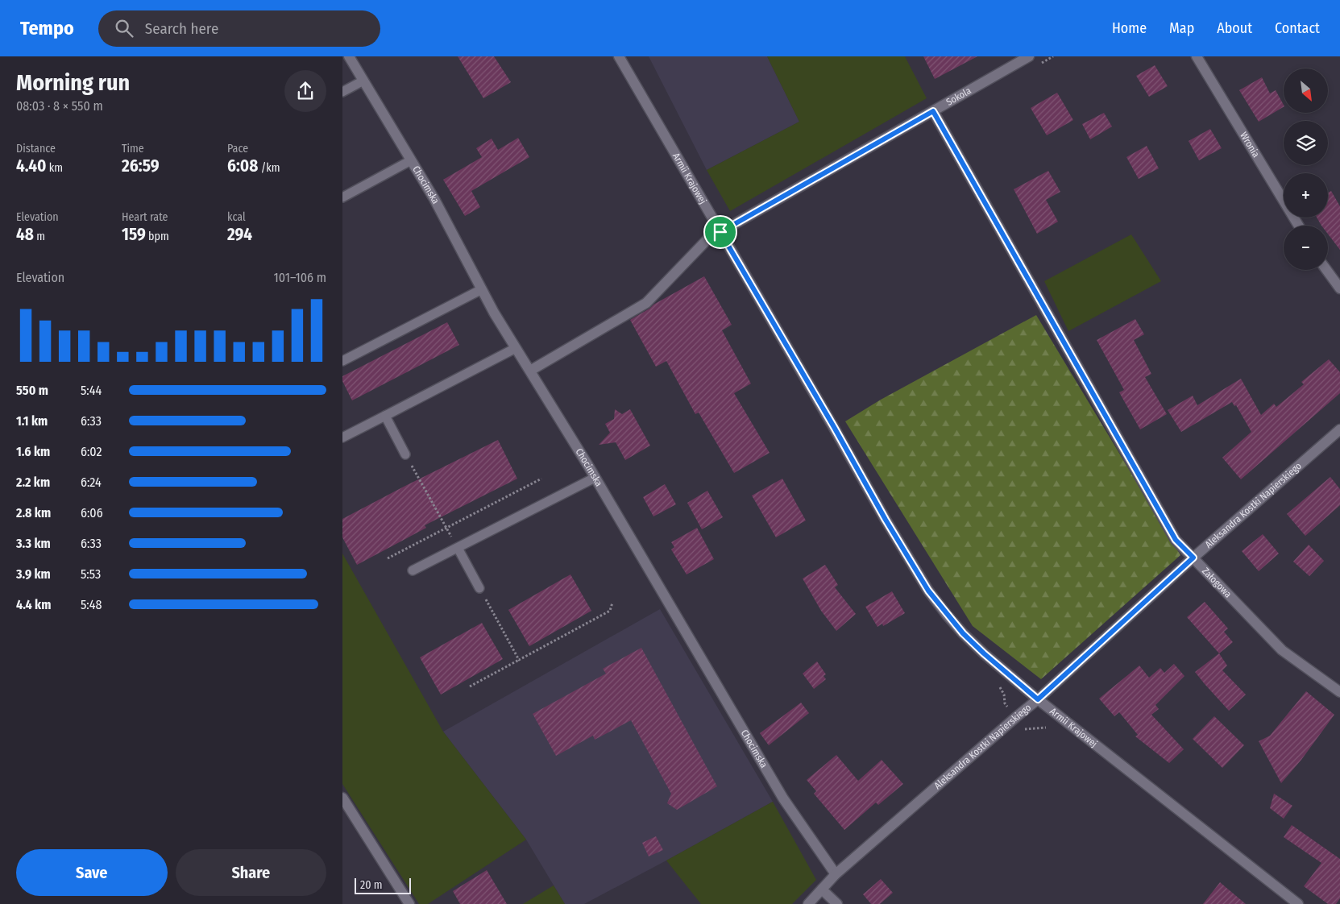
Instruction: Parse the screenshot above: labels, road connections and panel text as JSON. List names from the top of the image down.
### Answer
{
  "streets": {
    "street": [
      "Sokola",
      "Wronia",
      "Armii Krajowej",
      "Chocimska",
      "Aleksandra Kostki Napierskiego",
      "Załogowa"
    ]
  },
  "crossings": [
    ["Sokola", "Armii Krajowej"],
    ["Sokola", "Chocimska"],
    ["Sokola", "Załogowa"],
    ["Armii Krajowej", "Aleksandra Kostki Napierskiego"],
    ["Chocimska", "Aleksandra Kostki Napierskiego"],
    ["Aleksandra Kostki Napierskiego", "Załogowa"]
  ],
  "scale_bar": "20 m",
  "north": "bottom right",
  "page": {
    "header": "Tempo",
    "search": "Search here",
    "nav": [
      "Home",
      "Map",
      "About",
      "Contact"
    ],
    "heading": ["Morning run", "08:03 · 8 × 550 m"],
    "map_buttons": ["+", "−"],
    "stats": [
      ["Distance", "4.40 km"],
      ["Time", "26:59"],
      ["Pace", "6:08 /km"],
      ["Elevation", "48 m"],
      ["Heart rate", "159 bpm"],
      ["kcal", "294"]
    ],
    "chart": ["Elevation", "101–106 m"],
    "list": [
      {
        "name": "550 m",
        "note": "5:44"
      },
      {
        "name": "1.1 km",
        "note": "6:33"
      },
      {
        "name": "1.6 km",
        "note": "6:02"
      },
      {
        "name": "2.2 km",
        "note": "6:24"
      },
      {
        "name": "2.8 km",
        "note": "6:06"
      },
      {
        "name": "3.3 km",
        "note": "6:33"
      },
      {
        "name": "3.9 km",
        "note": "5:53"
      },
      {
        "name": "4.4 km",
        "note": "5:48"
      }
    ],
    "buttons": ["Save", "Share"],
    "scale": "20 m"
  }
}
